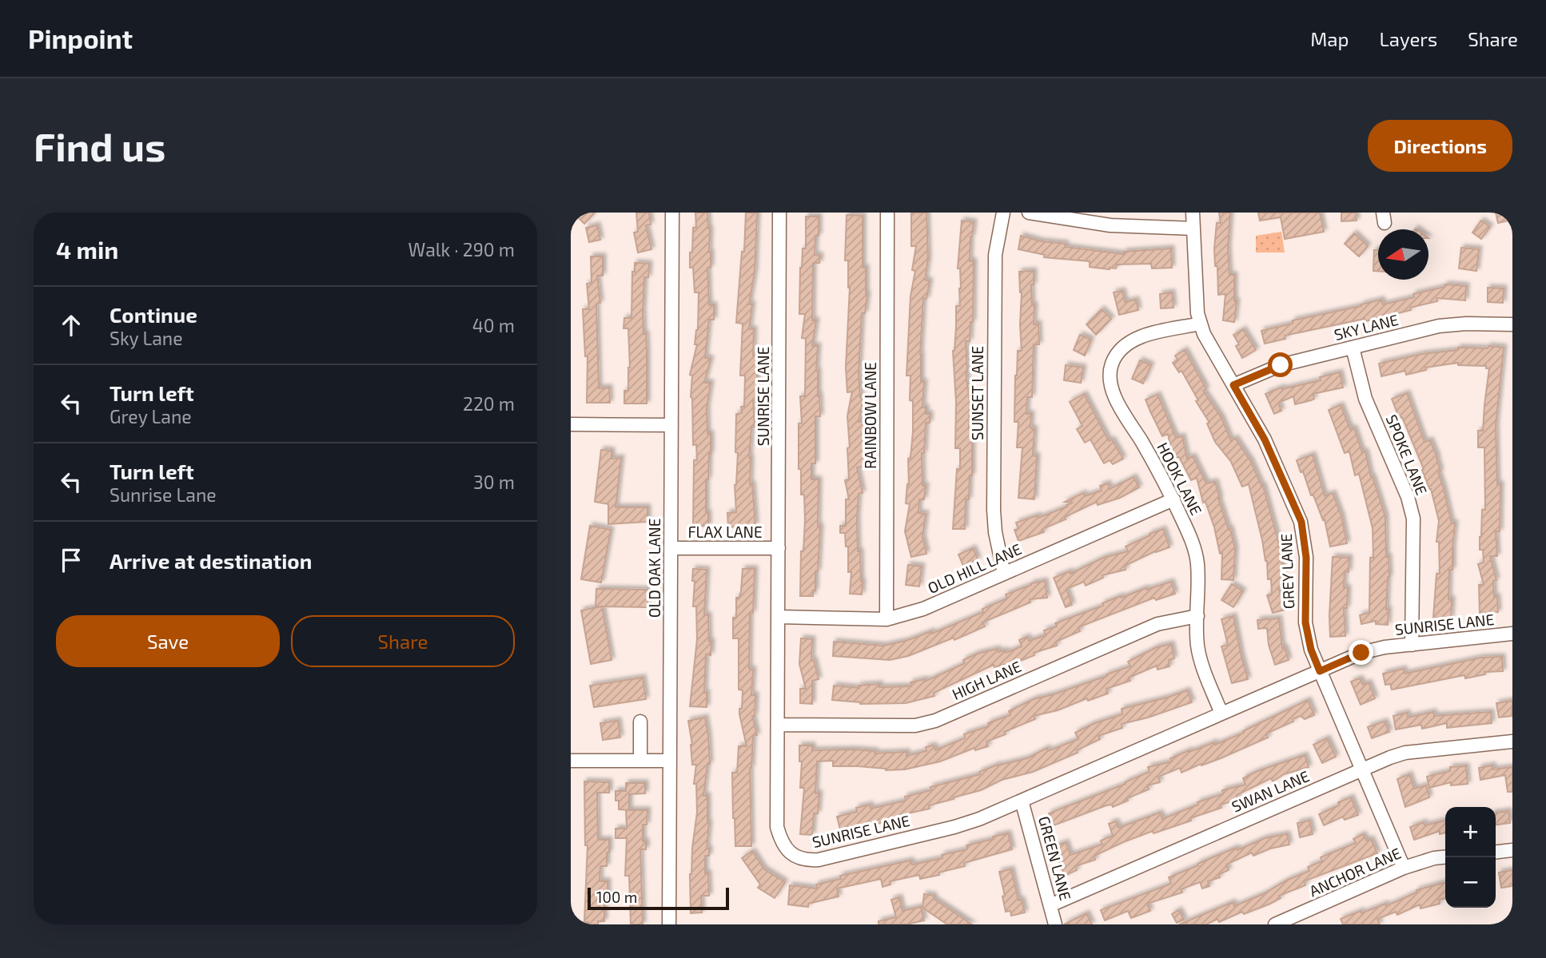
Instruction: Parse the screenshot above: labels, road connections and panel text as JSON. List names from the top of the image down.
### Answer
{
  "streets": {
    "street": [
      "SKY LANE",
      "SUNSET LANE",
      "SUNRISE LANE",
      "RAINBOW LANE",
      "SPOKE LANE",
      "HOOK LANE",
      "FLAX LANE",
      "OLD OAK LANE",
      "OLD HILL LANE",
      "GREY LANE",
      "HIGH LANE",
      "SWAN LANE",
      "GREEN LANE",
      "ANCHOR LANE"
    ]
  },
  "crossings": [
    ["SKY LANE", "SPOKE LANE"],
    ["SKY LANE", "GREY LANE"],
    ["SUNSET LANE", "OLD HILL LANE"],
    ["SUNRISE LANE", "SPOKE LANE"],
    ["SUNRISE LANE", "HOOK LANE"],
    ["SUNRISE LANE", "FLAX LANE"],
    ["SUNRISE LANE", "OLD HILL LANE"],
    ["SUNRISE LANE", "GREY LANE"],
    ["SUNRISE LANE", "HIGH LANE"],
    ["SUNRISE LANE", "GREEN LANE"],
    ["RAINBOW LANE", "OLD HILL LANE"],
    ["HOOK LANE", "OLD HILL LANE"],
    ["HOOK LANE", "GREY LANE"],
    ["HOOK LANE", "HIGH LANE"],
    ["FLAX LANE", "OLD OAK LANE"],
    ["GREY LANE", "SWAN LANE"],
    ["GREY LANE", "ANCHOR LANE"],
    ["SWAN LANE", "GREEN LANE"]
  ],
  "scale_bar": "100 m",
  "north": "left",
  "page": {
    "header": "Pinpoint",
    "nav": ["Map", "Layers", "Share"],
    "buttons": [
      "Directions",
      ["Save", "Share"]
    ],
    "title": "Find us",
    "heading": ["4 min", "Walk · 290 m"],
    "list": [
      ["Continue", "Sky Lane", "40 m"],
      ["Turn left", "Grey Lane", "220 m"],
      ["Turn left", "Sunrise Lane", "30 m"],
      "Arrive at destination"
    ],
    "map_buttons": ["+", "−"],
    "scale": "100 m"
  }
}
